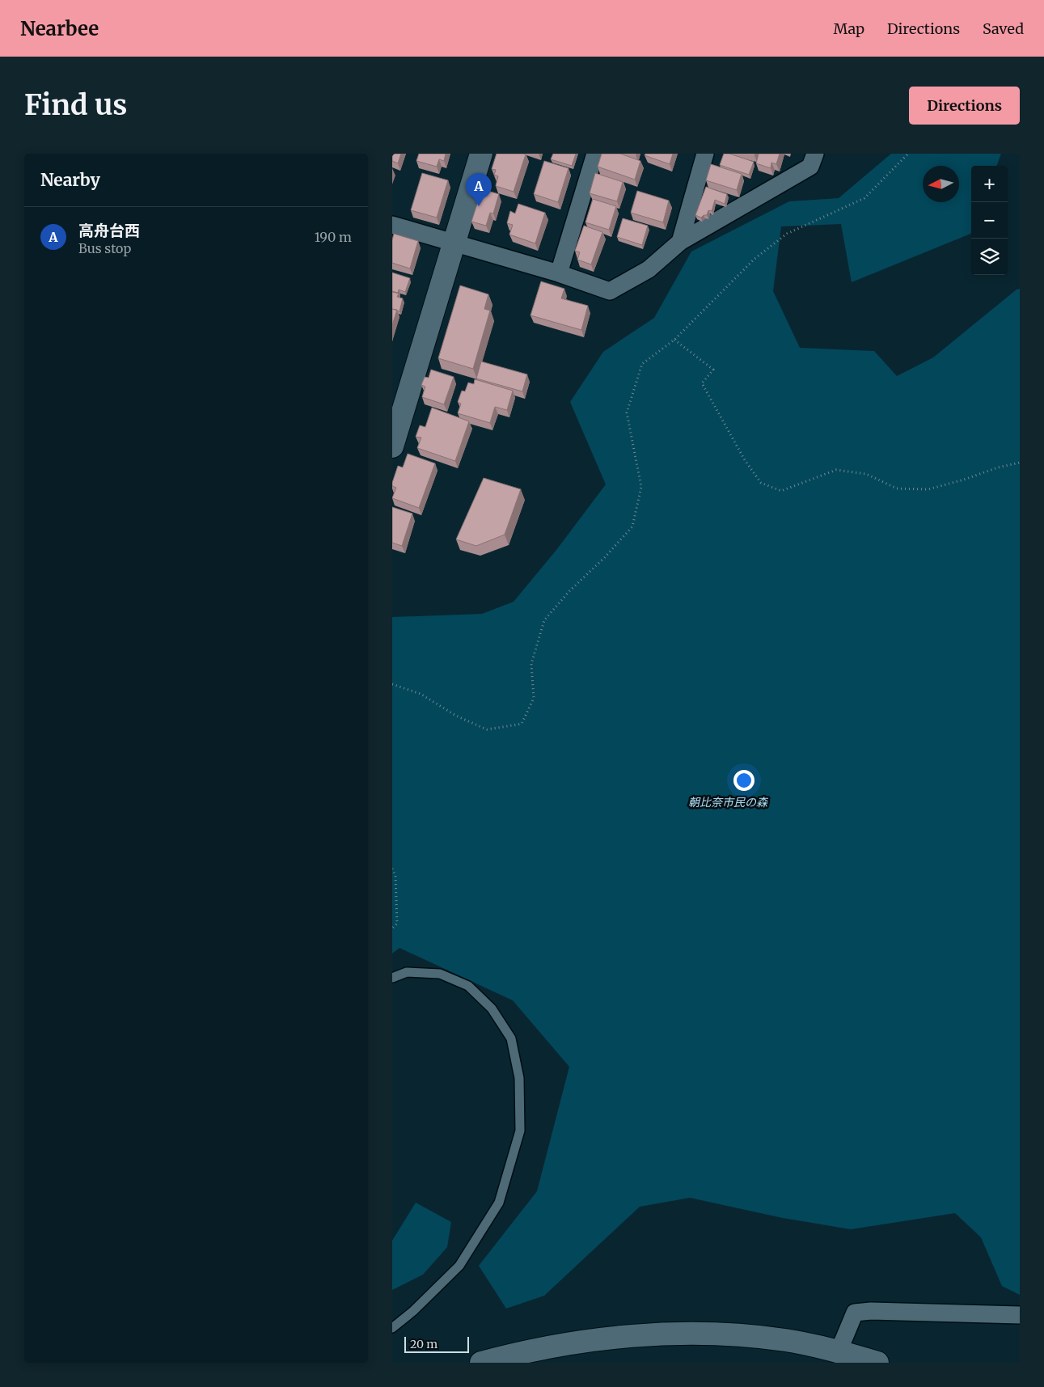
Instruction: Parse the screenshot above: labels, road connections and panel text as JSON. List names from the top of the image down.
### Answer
{
  "parks": ["朝比奈市民の森"],
  "scale_bar": "20 m",
  "north": "left",
  "page": {
    "header": "Nearbee",
    "nav": ["Map", "Directions", "Saved"],
    "buttons": "Directions",
    "title": "Find us",
    "heading": "Nearby",
    "map_buttons": ["+", "−"],
    "pins": "A",
    "list": [
      {
        "mark": "A",
        "name": "高舟台西",
        "note": "Bus stop",
        "value": "190 m"
      }
    ],
    "scale": "20 m"
  }
}
